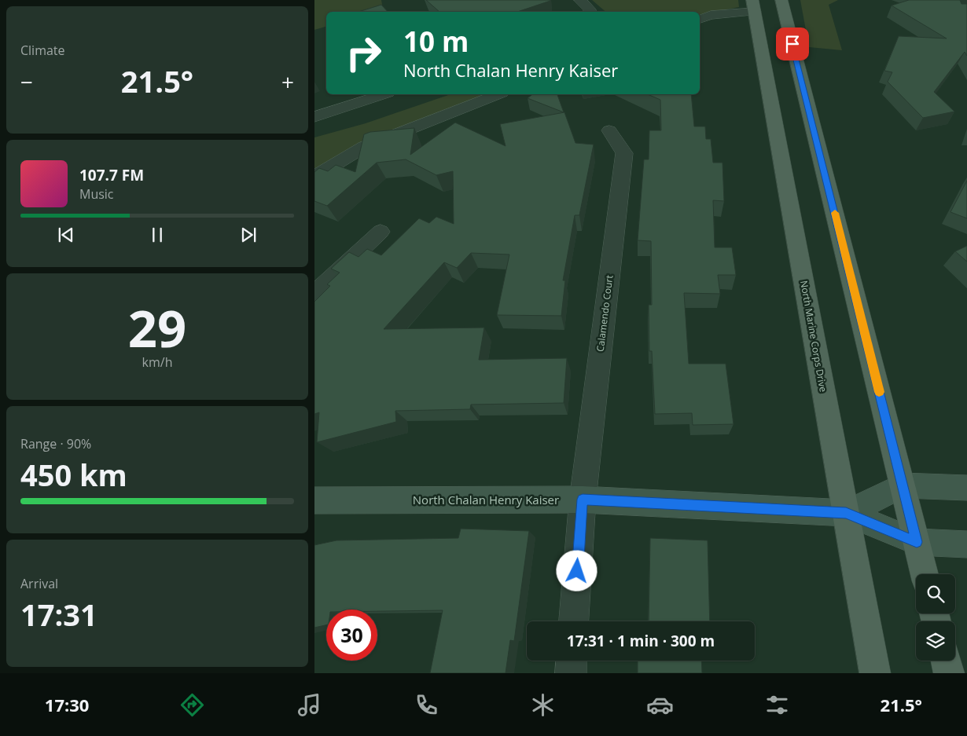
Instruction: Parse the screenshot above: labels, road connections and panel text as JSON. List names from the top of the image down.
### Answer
{
  "streets": {
    "main road": ["North Marine Corps Drive"],
    "street": ["Calamendo Court", "North Chalan Henry Kaiser"]
  },
  "crossings": [
    ["Calamendo Court", "North Chalan Henry Kaiser"],
    ["North Marine Corps Drive", "North Chalan Henry Kaiser"]
  ],
  "page": {
    "tile": [
      "Climate",
      ["29", "km/h"],
      ["Range · 90%", "450 km"],
      ["Arrival", "17:31"]
    ],
    "turn": ["10 m", "North Chalan Henry Kaiser"],
    "heat": ["−", "21.5°", "+"],
    "song": ["107.7 FM", "Music"],
    "limit": "30",
    "trip": "17:31 · 1 min · 300 m",
    "tabs": ["17:30", "21.5°"]
  }
}
